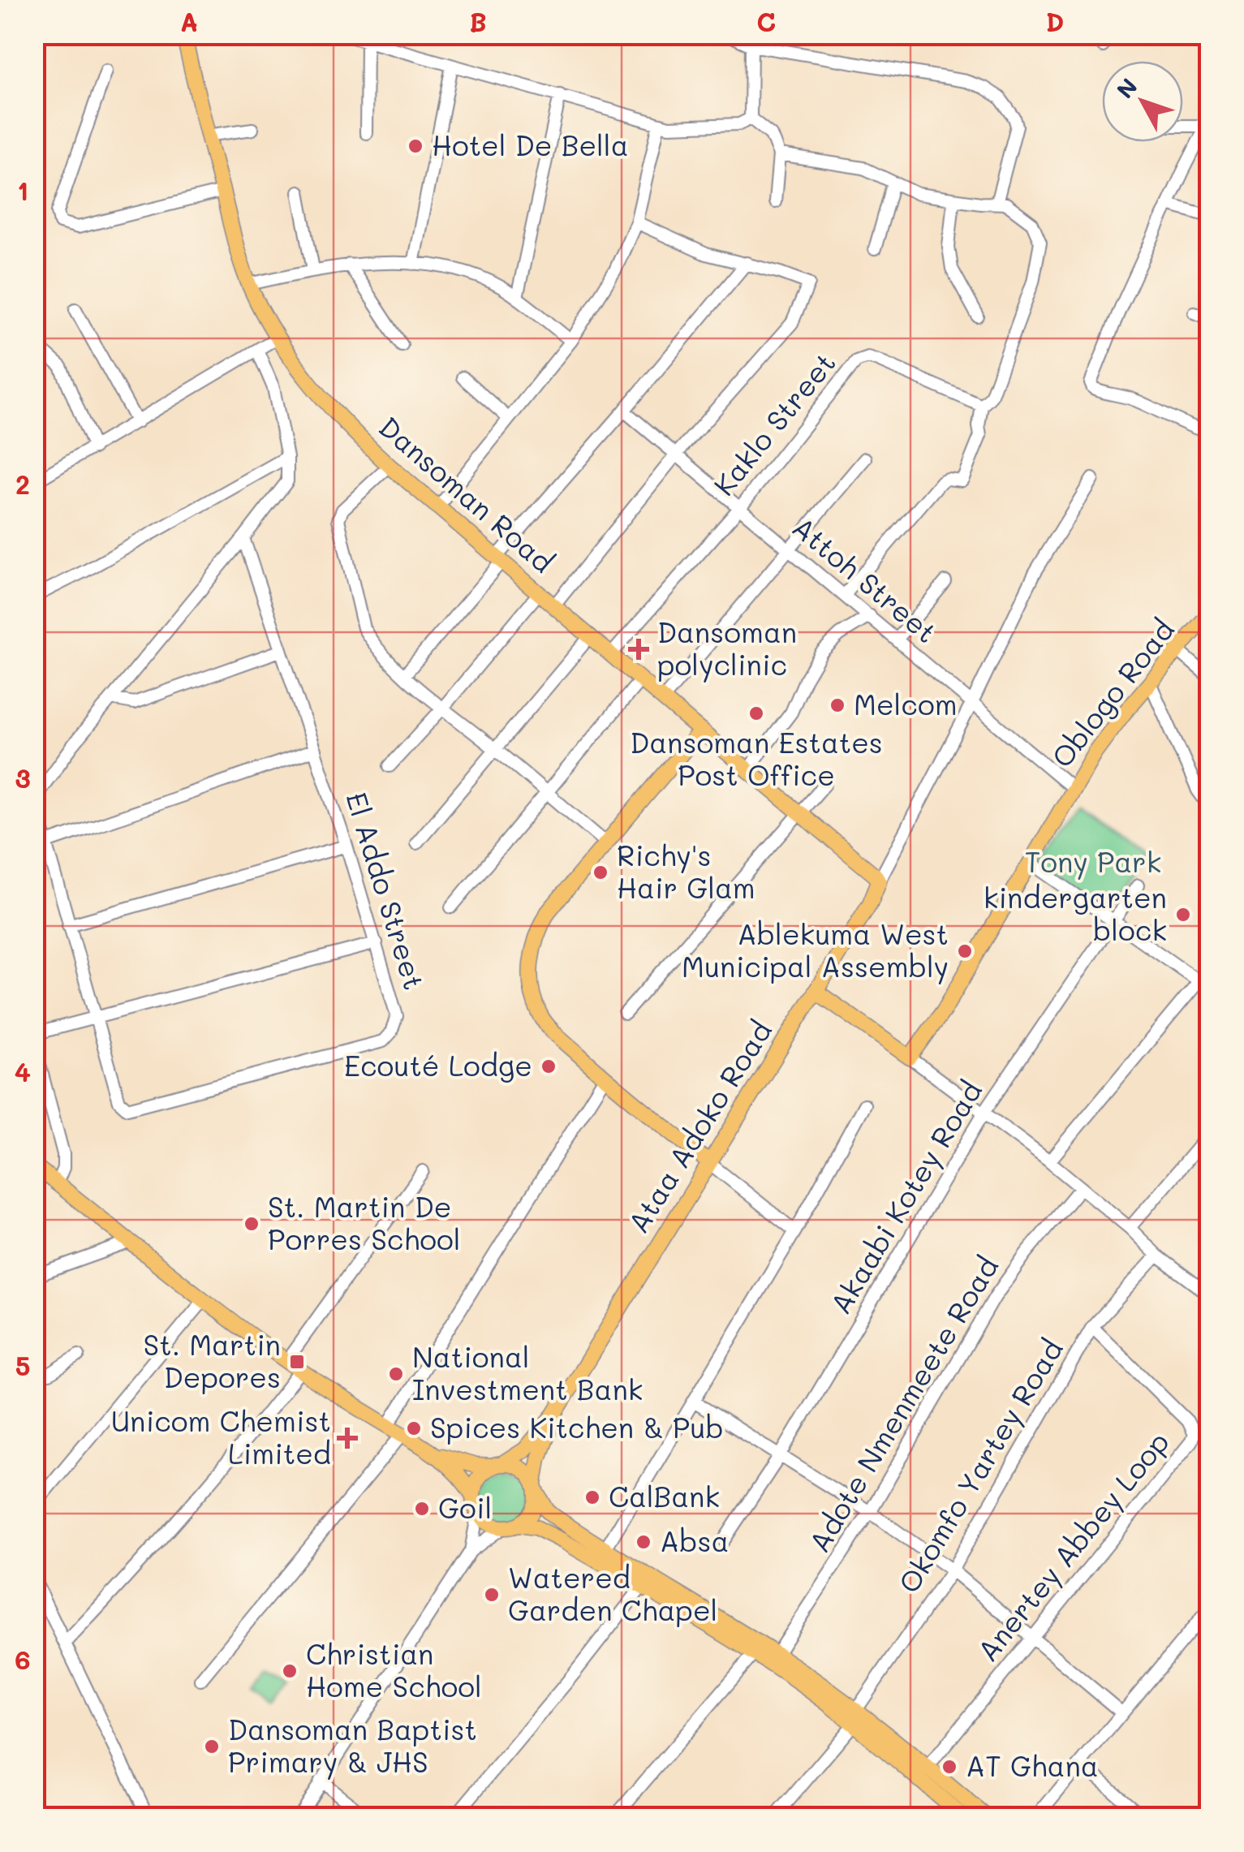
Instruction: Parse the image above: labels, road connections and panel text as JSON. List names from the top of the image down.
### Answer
{
  "streets": {
    "main road": ["Dansoman Road", "Oblogo Road", "Ataa Adoko Road"],
    "street": [
      "Kaklo Street",
      "Attoh Street",
      "El Addo Street",
      "Akaabi Kotey Road",
      "Adote Nmenmeete Road",
      "Okomfo Yartey Road",
      "Anertey Abbey Loop"
    ]
  },
  "crossings": [
    ["Kaklo Street", "Dansoman Road"],
    ["Kaklo Street", "Attoh Street"],
    ["Dansoman Road", "Ataa Adoko Road"],
    ["Attoh Street", "Oblogo Road"],
    ["Attoh Street", "Ataa Adoko Road"],
    ["Okomfo Yartey Road", "Anertey Abbey Loop"]
  ],
  "parks": ["Tony Park"],
  "places": {
    "other": [
      "Hotel De Bella",
      "Melcom",
      "Dansoman Estates Post Office",
      "Richy's Hair Glam",
      "kindergarten block",
      "Ablekuma West Municipal Assembly",
      "Ecouté Lodge",
      "St. Martin De Porres School",
      "National Investment Bank",
      "Spices Kitchen & Pub",
      "CalBank",
      "Goil",
      "Absa",
      "Watered Garden Chapel",
      "Christian Home School",
      "Dansoman Baptist Primary & JHS",
      "AT Ghana"
    ],
    "health": ["Dansoman polyclinic", "Unicom Chemist Limited"],
    "transit": ["St. Martin Depores"]
  },
  "north": "top left",
  "grid": {
    "columns": [
      "A",
      "B",
      "C",
      "D"
    ],
    "rows": [
      "1",
      "2",
      "3",
      "4",
      "5",
      "6"
    ]
  }
}
